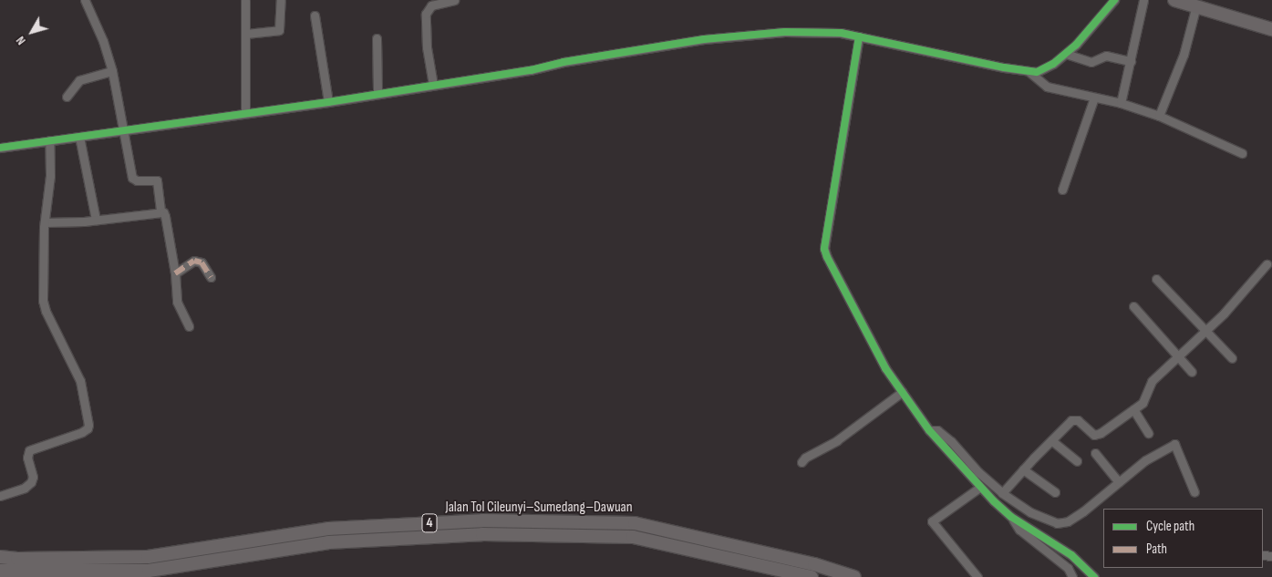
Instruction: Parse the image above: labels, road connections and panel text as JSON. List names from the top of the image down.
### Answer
{
  "streets": {
    "highway": ["Jalan Tol Cileunyi–Sumedang–Dawuan", "4"]
  },
  "legend": ["Cycle path", "Path"],
  "north": "bottom left"
}
